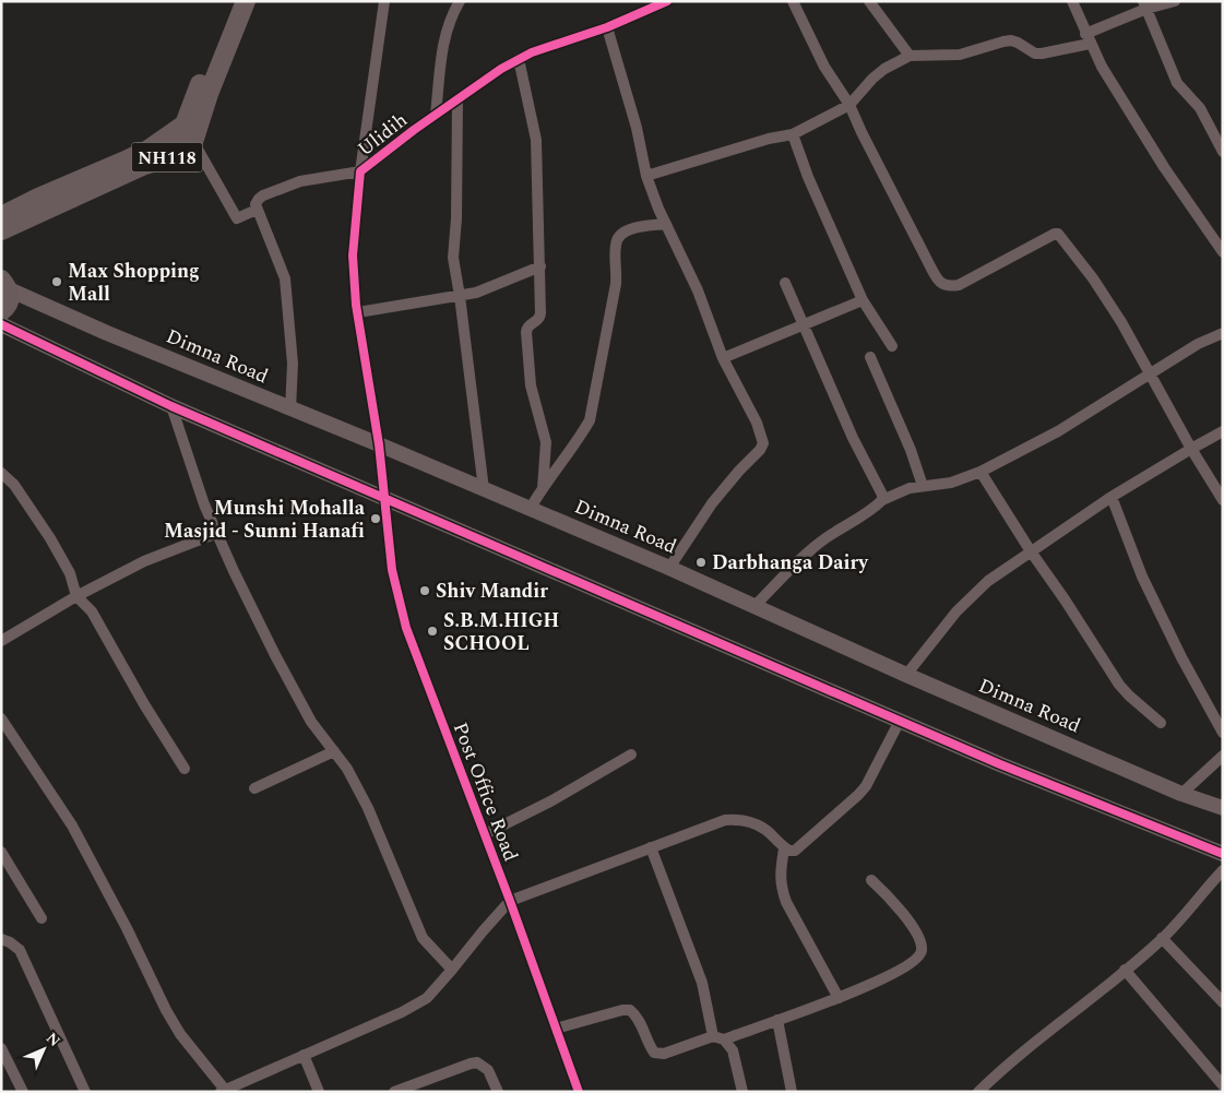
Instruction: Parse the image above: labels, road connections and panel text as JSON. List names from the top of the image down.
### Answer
{
  "streets": {
    "highway": ["NH118"],
    "street": ["Ulidih", "Dimna Road", "Post Office Road"]
  },
  "crossings": [
    ["Ulidih", "Dimna Road"],
    ["Ulidih", "Post Office Road"],
    ["Dimna Road", "Post Office Road"]
  ],
  "places": [
    "Max Shopping Mall",
    "Munshi Mohalla Masjid - Sunni Hanafi",
    "Darbhanga Dairy",
    "Shiv Mandir",
    "S.B.M.HIGH SCHOOL"
  ],
  "north": "top right"
}
